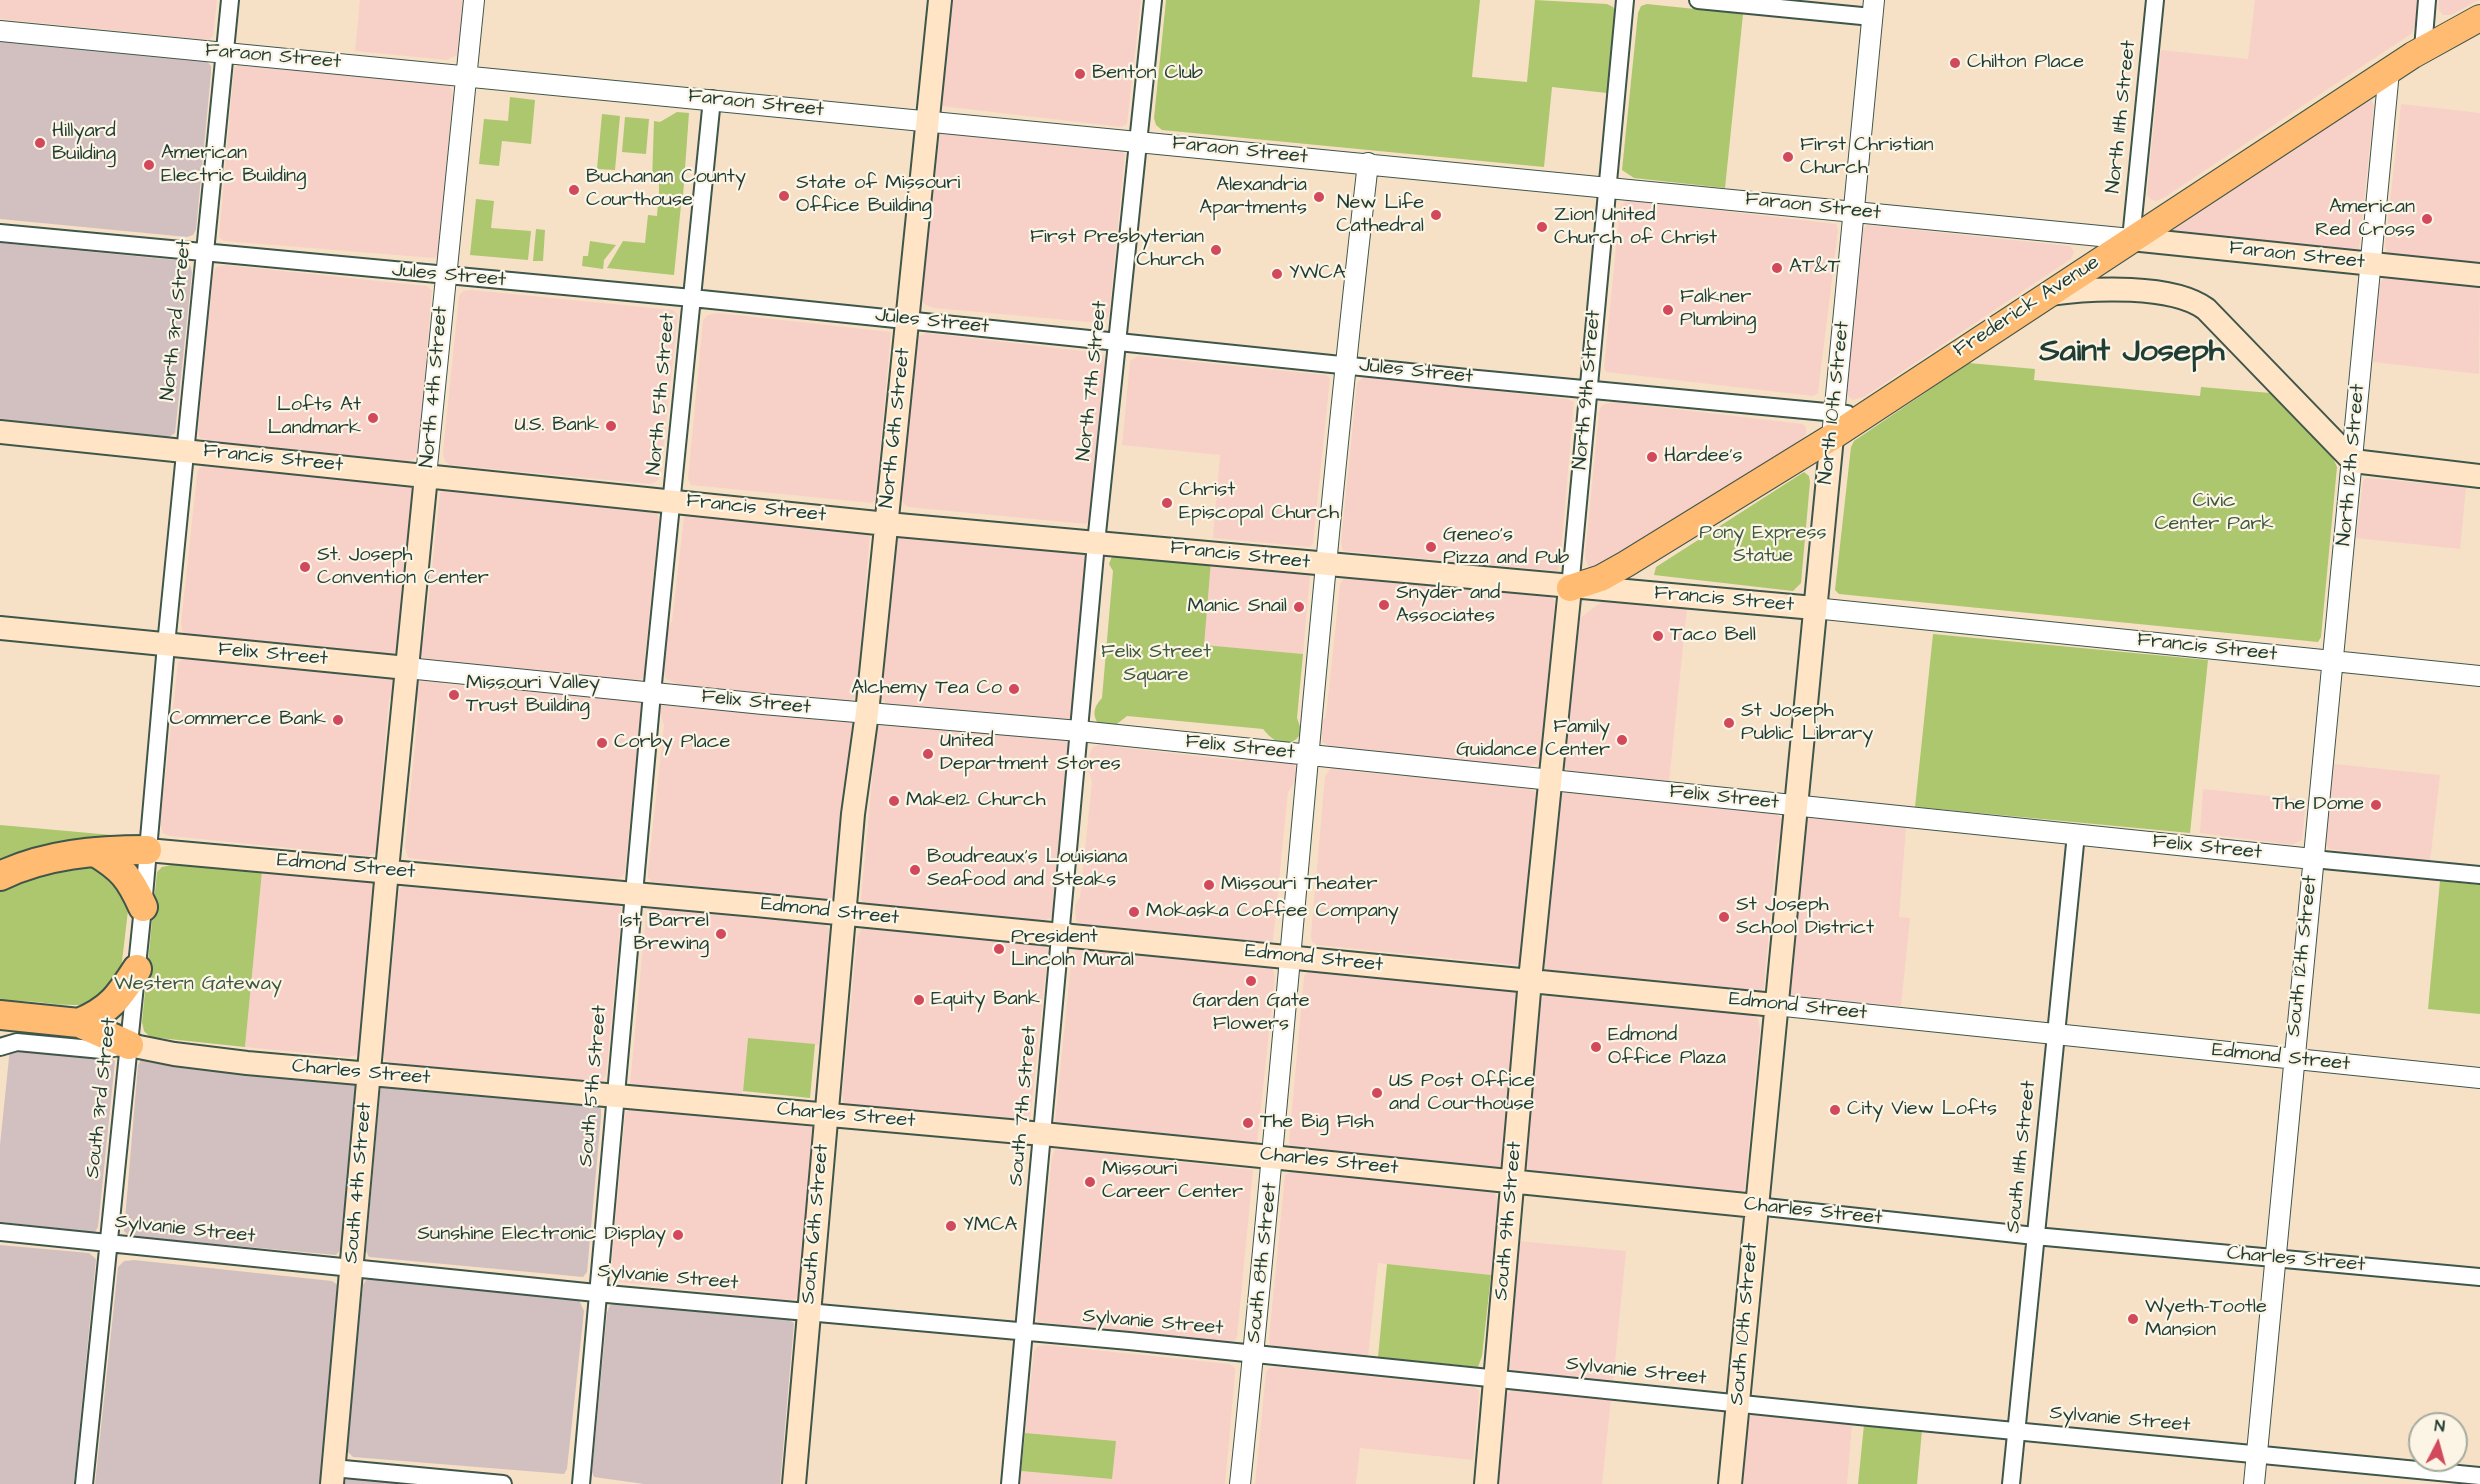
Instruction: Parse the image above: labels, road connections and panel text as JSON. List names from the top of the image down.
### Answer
{
  "streets": {
    "main road": [
      "Faraon Street",
      "Frederick Avenue",
      "North 4th Street",
      "North 9th Street",
      "North 10th Street",
      "North 6th Street",
      "Francis Street",
      "Felix Street",
      "Edmond Street",
      "Charles Street",
      "South 4th Street",
      "South 9th Street",
      "South 6th Street",
      "South 10th Street"
    ],
    "street": [
      "North 11th Street",
      "Jules Street",
      "North 3rd Street",
      "North 7th Street",
      "North 5th Street",
      "North 12th Street",
      "South 12th Street",
      "South 5th Street",
      "South 3rd Street",
      "South 7th Street",
      "South 11th Street",
      "Sylvanie Street",
      "South 8th Street"
    ]
  },
  "crossings": [
    ["Faraon Street", "North 11th Street"],
    ["Faraon Street", "Frederick Avenue"],
    ["Faraon Street", "North 3rd Street"],
    ["Faraon Street", "North 7th Street"],
    ["Faraon Street", "North 4th Street"],
    ["Faraon Street", "North 9th Street"],
    ["Faraon Street", "North 5th Street"],
    ["Faraon Street", "North 10th Street"],
    ["Faraon Street", "North 6th Street"],
    ["Faraon Street", "North 12th Street"],
    ["Faraon Street", "South 8th Street"],
    ["North 11th Street", "Frederick Avenue"],
    ["Jules Street", "Frederick Avenue"],
    ["Jules Street", "North 3rd Street"],
    ["Jules Street", "North 7th Street"],
    ["Jules Street", "North 4th Street"],
    ["Jules Street", "North 9th Street"],
    ["Jules Street", "North 5th Street"],
    ["Jules Street", "North 10th Street"],
    ["Jules Street", "North 6th Street"],
    ["Jules Street", "South 8th Street"],
    ["Frederick Avenue", "North 9th Street"],
    ["Frederick Avenue", "North 10th Street"],
    ["Frederick Avenue", "Francis Street"],
    ["Frederick Avenue", "North 12th Street"],
    ["North 3rd Street", "Francis Street"],
    ["North 3rd Street", "Felix Street"],
    ["North 3rd Street", "South 3rd Street"],
    ["North 7th Street", "Francis Street"],
    ["North 7th Street", "Felix Street"],
    ["North 7th Street", "South 7th Street"],
    ["North 4th Street", "Francis Street"],
    ["North 4th Street", "Felix Street"],
    ["North 4th Street", "South 4th Street"],
    ["North 9th Street", "Francis Street"],
    ["North 9th Street", "Felix Street"],
    ["North 9th Street", "South 9th Street"],
    ["North 5th Street", "Francis Street"],
    ["North 5th Street", "Felix Street"],
    ["North 5th Street", "South 5th Street"],
    ["North 10th Street", "Francis Street"],
    ["North 10th Street", "Felix Street"],
    ["North 10th Street", "South 10th Street"],
    ["North 6th Street", "Francis Street"],
    ["North 6th Street", "Felix Street"],
    ["North 6th Street", "South 6th Street"],
    ["Francis Street", "North 12th Street"],
    ["Francis Street", "South 8th Street"],
    ["North 12th Street", "Felix Street"],
    ["North 12th Street", "South 12th Street"],
    ["Felix Street", "South 12th Street"],
    ["Felix Street", "South 5th Street"],
    ["Felix Street", "South 3rd Street"],
    ["Felix Street", "South 7th Street"],
    ["Felix Street", "South 11th Street"],
    ["Felix Street", "South 4th Street"],
    ["Felix Street", "South 9th Street"],
    ["Felix Street", "South 6th Street"],
    ["Felix Street", "South 8th Street"],
    ["Felix Street", "South 10th Street"],
    ["Edmond Street", "South 12th Street"],
    ["Edmond Street", "South 5th Street"],
    ["Edmond Street", "South 3rd Street"],
    ["Edmond Street", "South 7th Street"],
    ["Edmond Street", "South 11th Street"],
    ["Edmond Street", "South 4th Street"],
    ["Edmond Street", "South 9th Street"],
    ["Edmond Street", "South 6th Street"],
    ["Edmond Street", "South 8th Street"],
    ["Edmond Street", "South 10th Street"],
    ["South 12th Street", "Charles Street"],
    ["South 12th Street", "Sylvanie Street"],
    ["Charles Street", "South 5th Street"],
    ["Charles Street", "South 3rd Street"],
    ["Charles Street", "South 7th Street"],
    ["Charles Street", "South 11th Street"],
    ["Charles Street", "South 4th Street"],
    ["Charles Street", "South 9th Street"],
    ["Charles Street", "South 6th Street"],
    ["Charles Street", "South 8th Street"],
    ["Charles Street", "South 10th Street"],
    ["South 5th Street", "Sylvanie Street"],
    ["South 3rd Street", "Sylvanie Street"],
    ["South 7th Street", "Sylvanie Street"],
    ["South 11th Street", "Sylvanie Street"],
    ["South 4th Street", "Sylvanie Street"],
    ["South 9th Street", "Sylvanie Street"],
    ["South 6th Street", "Sylvanie Street"],
    ["Sylvanie Street", "South 8th Street"],
    ["Sylvanie Street", "South 10th Street"]
  ],
  "districts": ["Saint Joseph"],
  "parks": [
    "Civic Center Park",
    "Pony Express Statue",
    "Felix Street Square",
    "Western Gateway"
  ],
  "places": [
    "Chilton Place",
    "Benton Club",
    "Hillyard Building",
    "First Christian Church",
    "American Electric Building",
    "Buchanan County Courthouse",
    "State of Missouri Office Building",
    "Alexandria Apartments",
    "New Life Cathedral",
    "American Red Cross",
    "Zion United Church of Christ",
    "First Presbyterian Church",
    "AT&T",
    "YWCA",
    "Falkner Plumbing",
    "Lofts At Landmark",
    "U.S. Bank",
    "Hardee's",
    "Christ Episcopal Church",
    "Geneo's Pizza and Pub",
    "St. Joseph Convention Center",
    "Snyder and Associates",
    "Manic Snail",
    "Taco Bell",
    "Alchemy Tea Co",
    "Missouri Valley Trust Building",
    "Commerce Bank",
    "St Joseph Public Library",
    "Family Guidance Center",
    "Corby Place",
    "United Department Stores",
    "Make12 Church",
    "The Dome",
    "Boudreaux's Louisiana Seafood and Steaks",
    "Missouri Theater",
    "Mokaska Coffee Company",
    "St Joseph School District",
    "1st Barrel Brewing",
    "President Lincoln Mural",
    "Garden Gate Flowers",
    "Equity Bank",
    "Edmond Office Plaza",
    "US Post Office and Courthouse",
    "City View Lofts",
    "The Big FIsh",
    "Missouri Career Center",
    "YMCA",
    "Sunshine Electronic Display",
    "Wyeth-Tootle Mansion"
  ],
  "north": "top"
}
